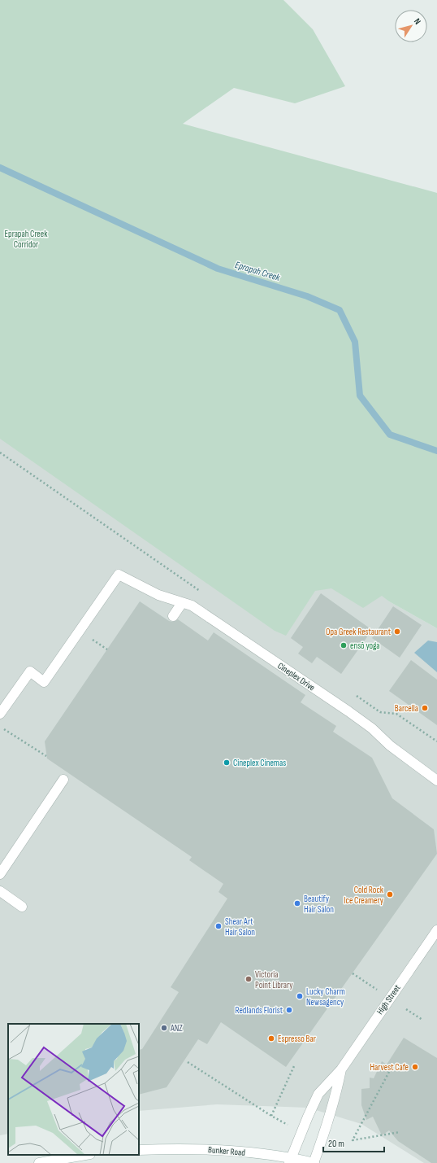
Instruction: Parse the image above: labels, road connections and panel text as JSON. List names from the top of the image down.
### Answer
{
  "streets": {
    "street": ["Cineplex Drive", "High Street", "Bunker Road"]
  },
  "crossings": [
    ["High Street", "Bunker Road"]
  ],
  "water": ["Eprapah Creek"],
  "parks": ["Eprapah Creek Corridor"],
  "places": [
    "Opa Greek Restaurant",
    "ensō yoga",
    "Barcella",
    "Cineplex Cinemas",
    "Cold Rock Ice Creamery",
    "Beautify Hair Salon",
    "Shear Art Hair Salon",
    "Victoria Point Library",
    "Lucky Charm Newsagency",
    "Redlands Florist",
    "ANZ",
    "Espresso Bar",
    "Harvest Cafe"
  ],
  "scale_bar": "20 m",
  "north": "top right"
}
